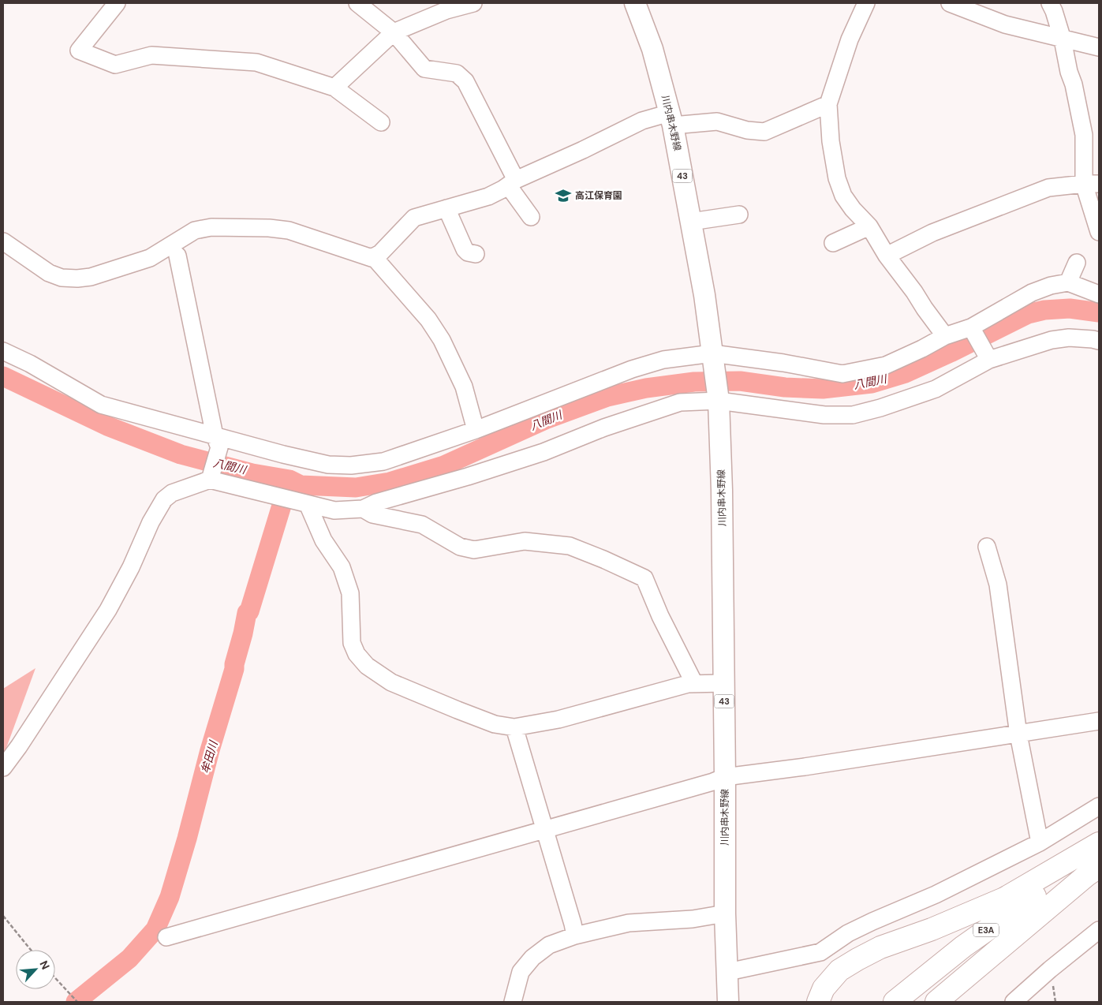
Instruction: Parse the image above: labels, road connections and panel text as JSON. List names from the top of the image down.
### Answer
{
  "streets": {
    "highway": ["E3A"],
    "main road": ["川内串木野線", "43"]
  },
  "water": ["八間川", "牟田川"],
  "places": {
    "school or university": ["高江保育園"]
  },
  "north": "top right"
}
